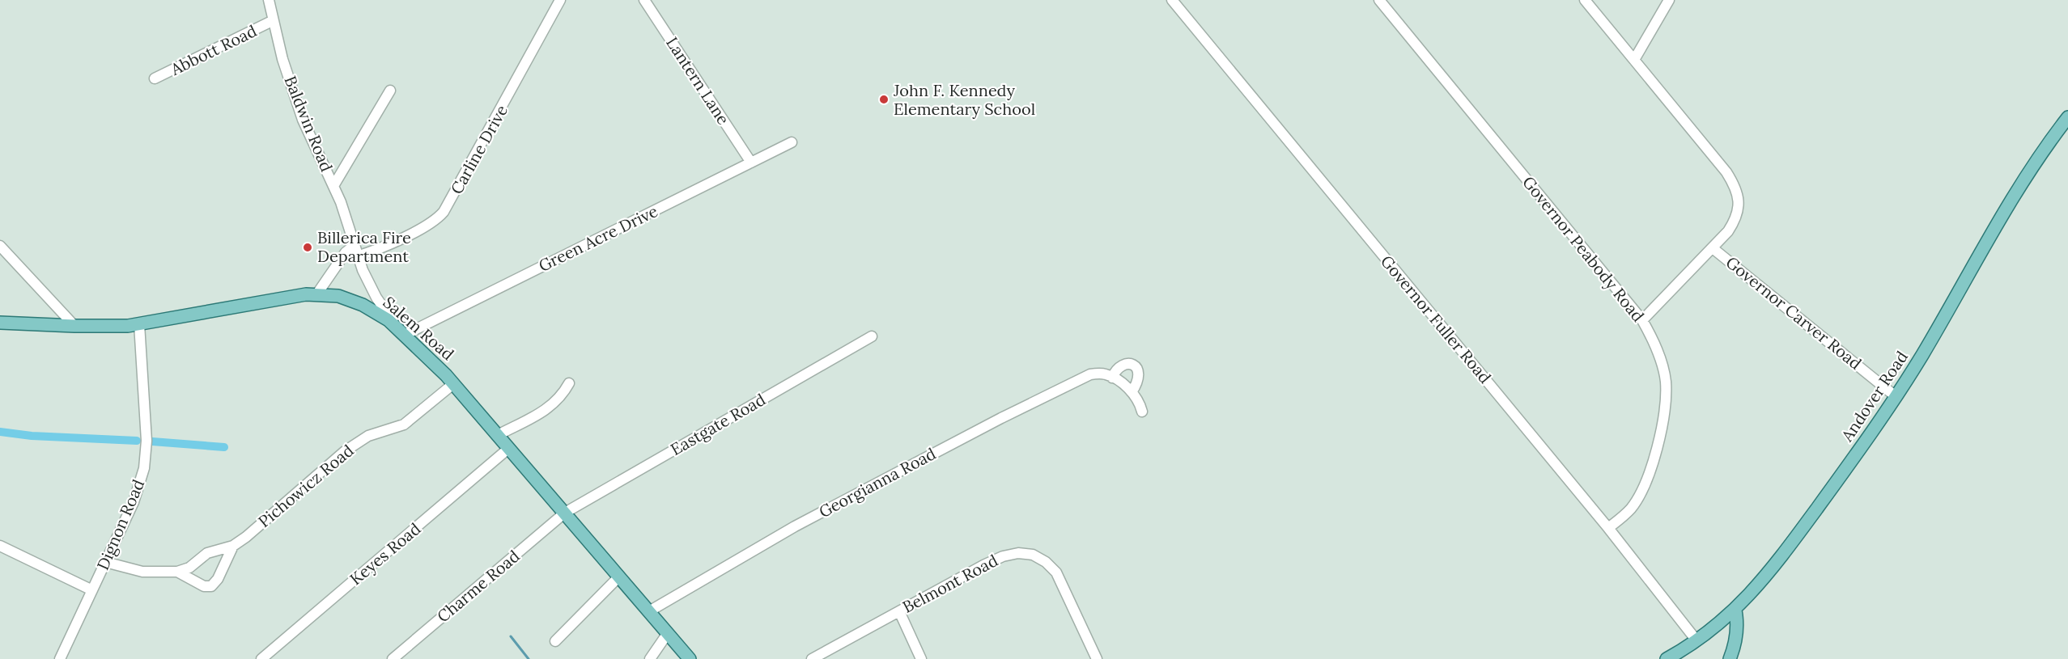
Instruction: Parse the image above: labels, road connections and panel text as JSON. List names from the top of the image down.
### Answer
{
  "streets": {
    "main road": ["Salem Road", "Andover Road"],
    "street": [
      "Abbott Road",
      "Lantern Lane",
      "Baldwin Road",
      "Carline Drive",
      "Green Acre Drive",
      "Governor Peabody Road",
      "Governor Carver Road",
      "Governor Fuller Road",
      "Eastgate Road",
      "Georgianna Road",
      "Pichowicz Road",
      "Dignon Road",
      "Keyes Road",
      "Belmont Road",
      "Charme Road"
    ]
  },
  "crossings": [
    ["Abbott Road", "Baldwin Road"],
    ["Lantern Lane", "Green Acre Drive"],
    ["Baldwin Road", "Carline Drive"],
    ["Baldwin Road", "Green Acre Drive"],
    ["Baldwin Road", "Salem Road"],
    ["Green Acre Drive", "Salem Road"],
    ["Governor Peabody Road", "Governor Fuller Road"],
    ["Governor Carver Road", "Andover Road"],
    ["Governor Fuller Road", "Andover Road"],
    ["Salem Road", "Eastgate Road"],
    ["Salem Road", "Georgianna Road"],
    ["Salem Road", "Pichowicz Road"],
    ["Salem Road", "Dignon Road"],
    ["Salem Road", "Keyes Road"],
    ["Salem Road", "Charme Road"],
    ["Eastgate Road", "Charme Road"],
    ["Pichowicz Road", "Dignon Road"]
  ],
  "places": ["John F. Kennedy Elementary School", "Billerica Fire Department"]
}
